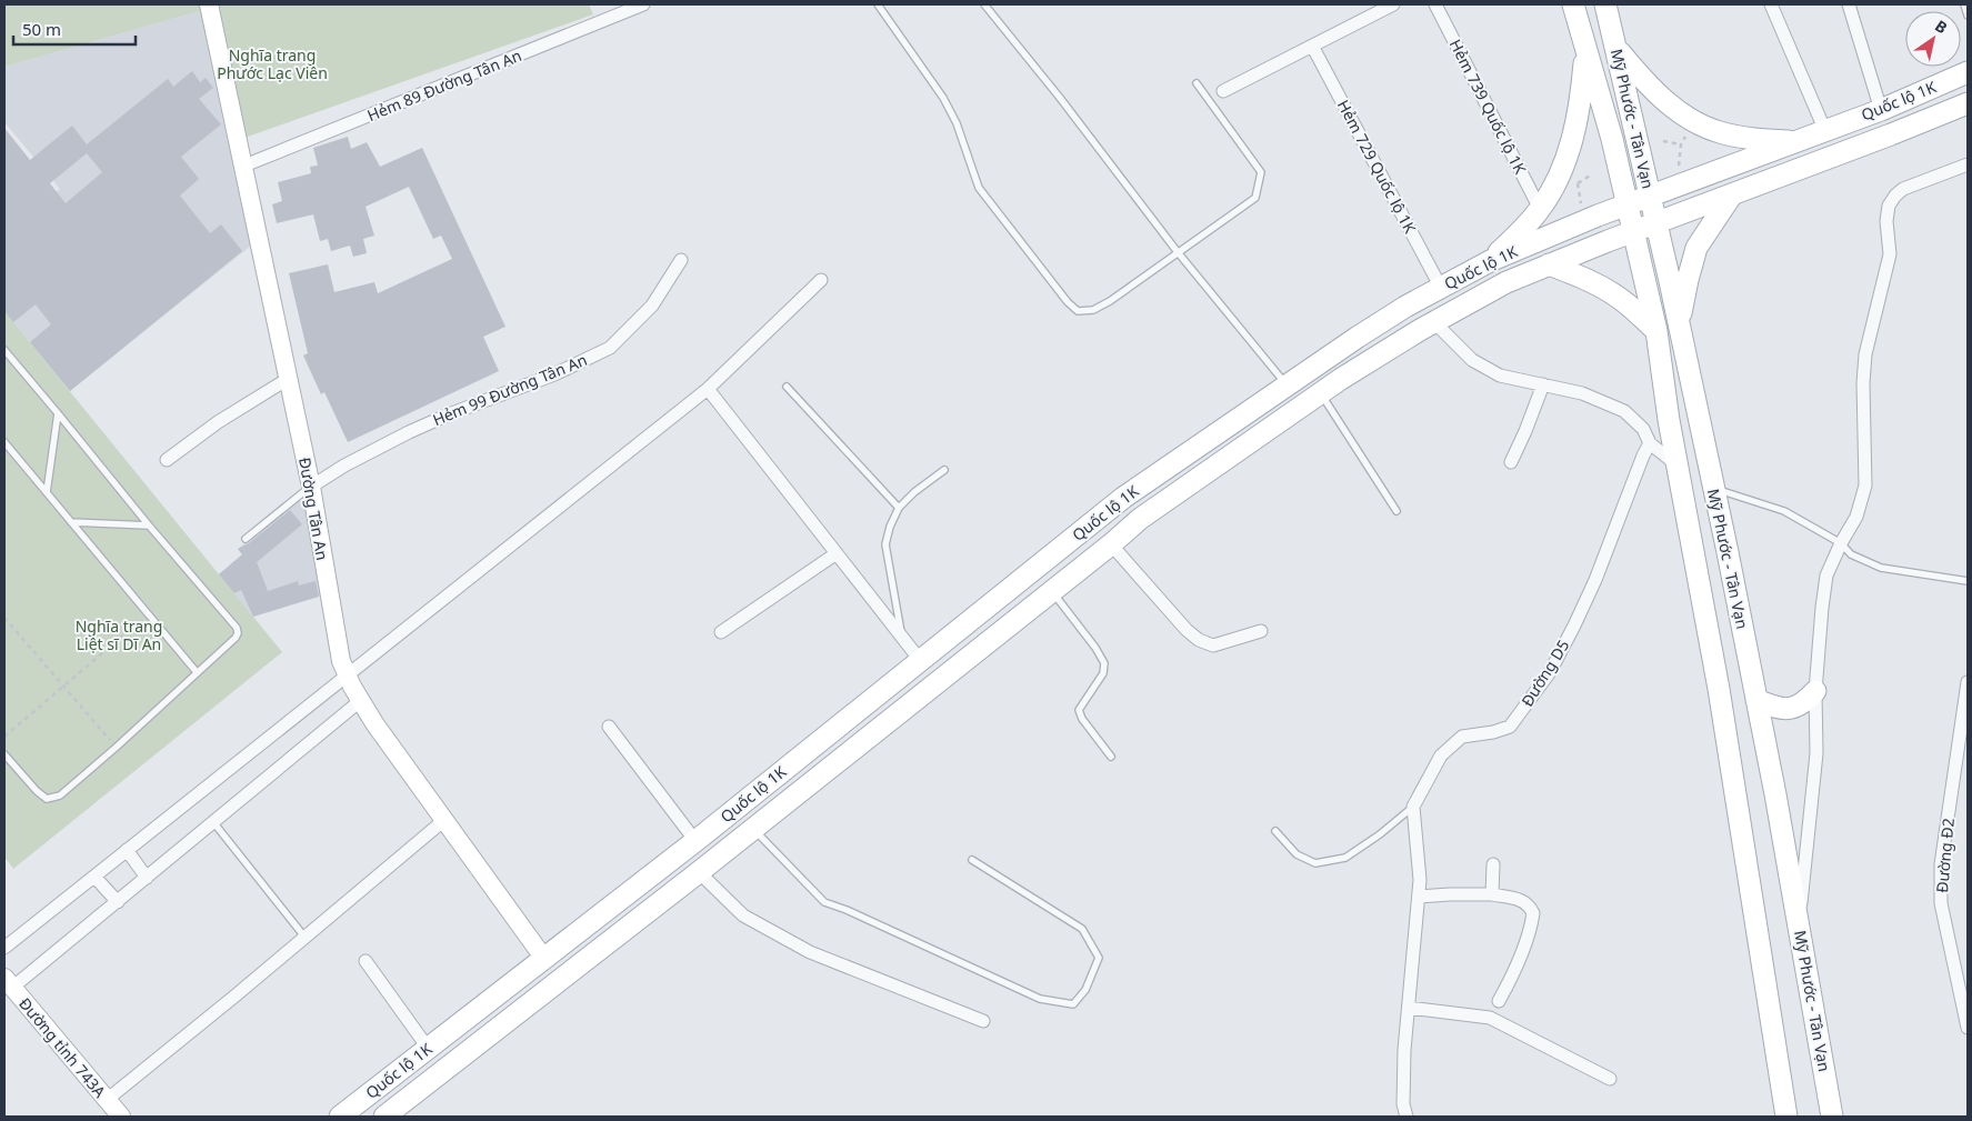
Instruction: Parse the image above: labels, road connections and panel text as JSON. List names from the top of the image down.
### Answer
{
  "streets": {
    "main road": ["Quốc lộ 1K", "Mỹ Phước - Tân Vạn"],
    "street": [
      "Hẻm 89 Đường Tân An",
      "Hẻm 739 Quốc lộ 1K",
      "Hẻm 729 Quốc lộ 1K",
      "Hẻm 99 Đường Tân An",
      "Đường Tân An",
      "Đường D5",
      "Đường Đ2",
      "Đường tỉnh 743A"
    ]
  },
  "crossings": [
    ["Hẻm 89 Đường Tân An", "Đường Tân An"],
    ["Quốc lộ 1K", "Mỹ Phước - Tân Vạn"],
    ["Quốc lộ 1K", "Hẻm 729 Quốc lộ 1K"],
    ["Quốc lộ 1K", "Đường Tân An"],
    ["Hẻm 99 Đường Tân An", "Đường Tân An"]
  ],
  "parks": ["Nghĩa trang Phước Lạc Viên", "Nghĩa trang Liệt sĩ Dĩ An"],
  "scale_bar": "50 m",
  "north": "top right"
}
